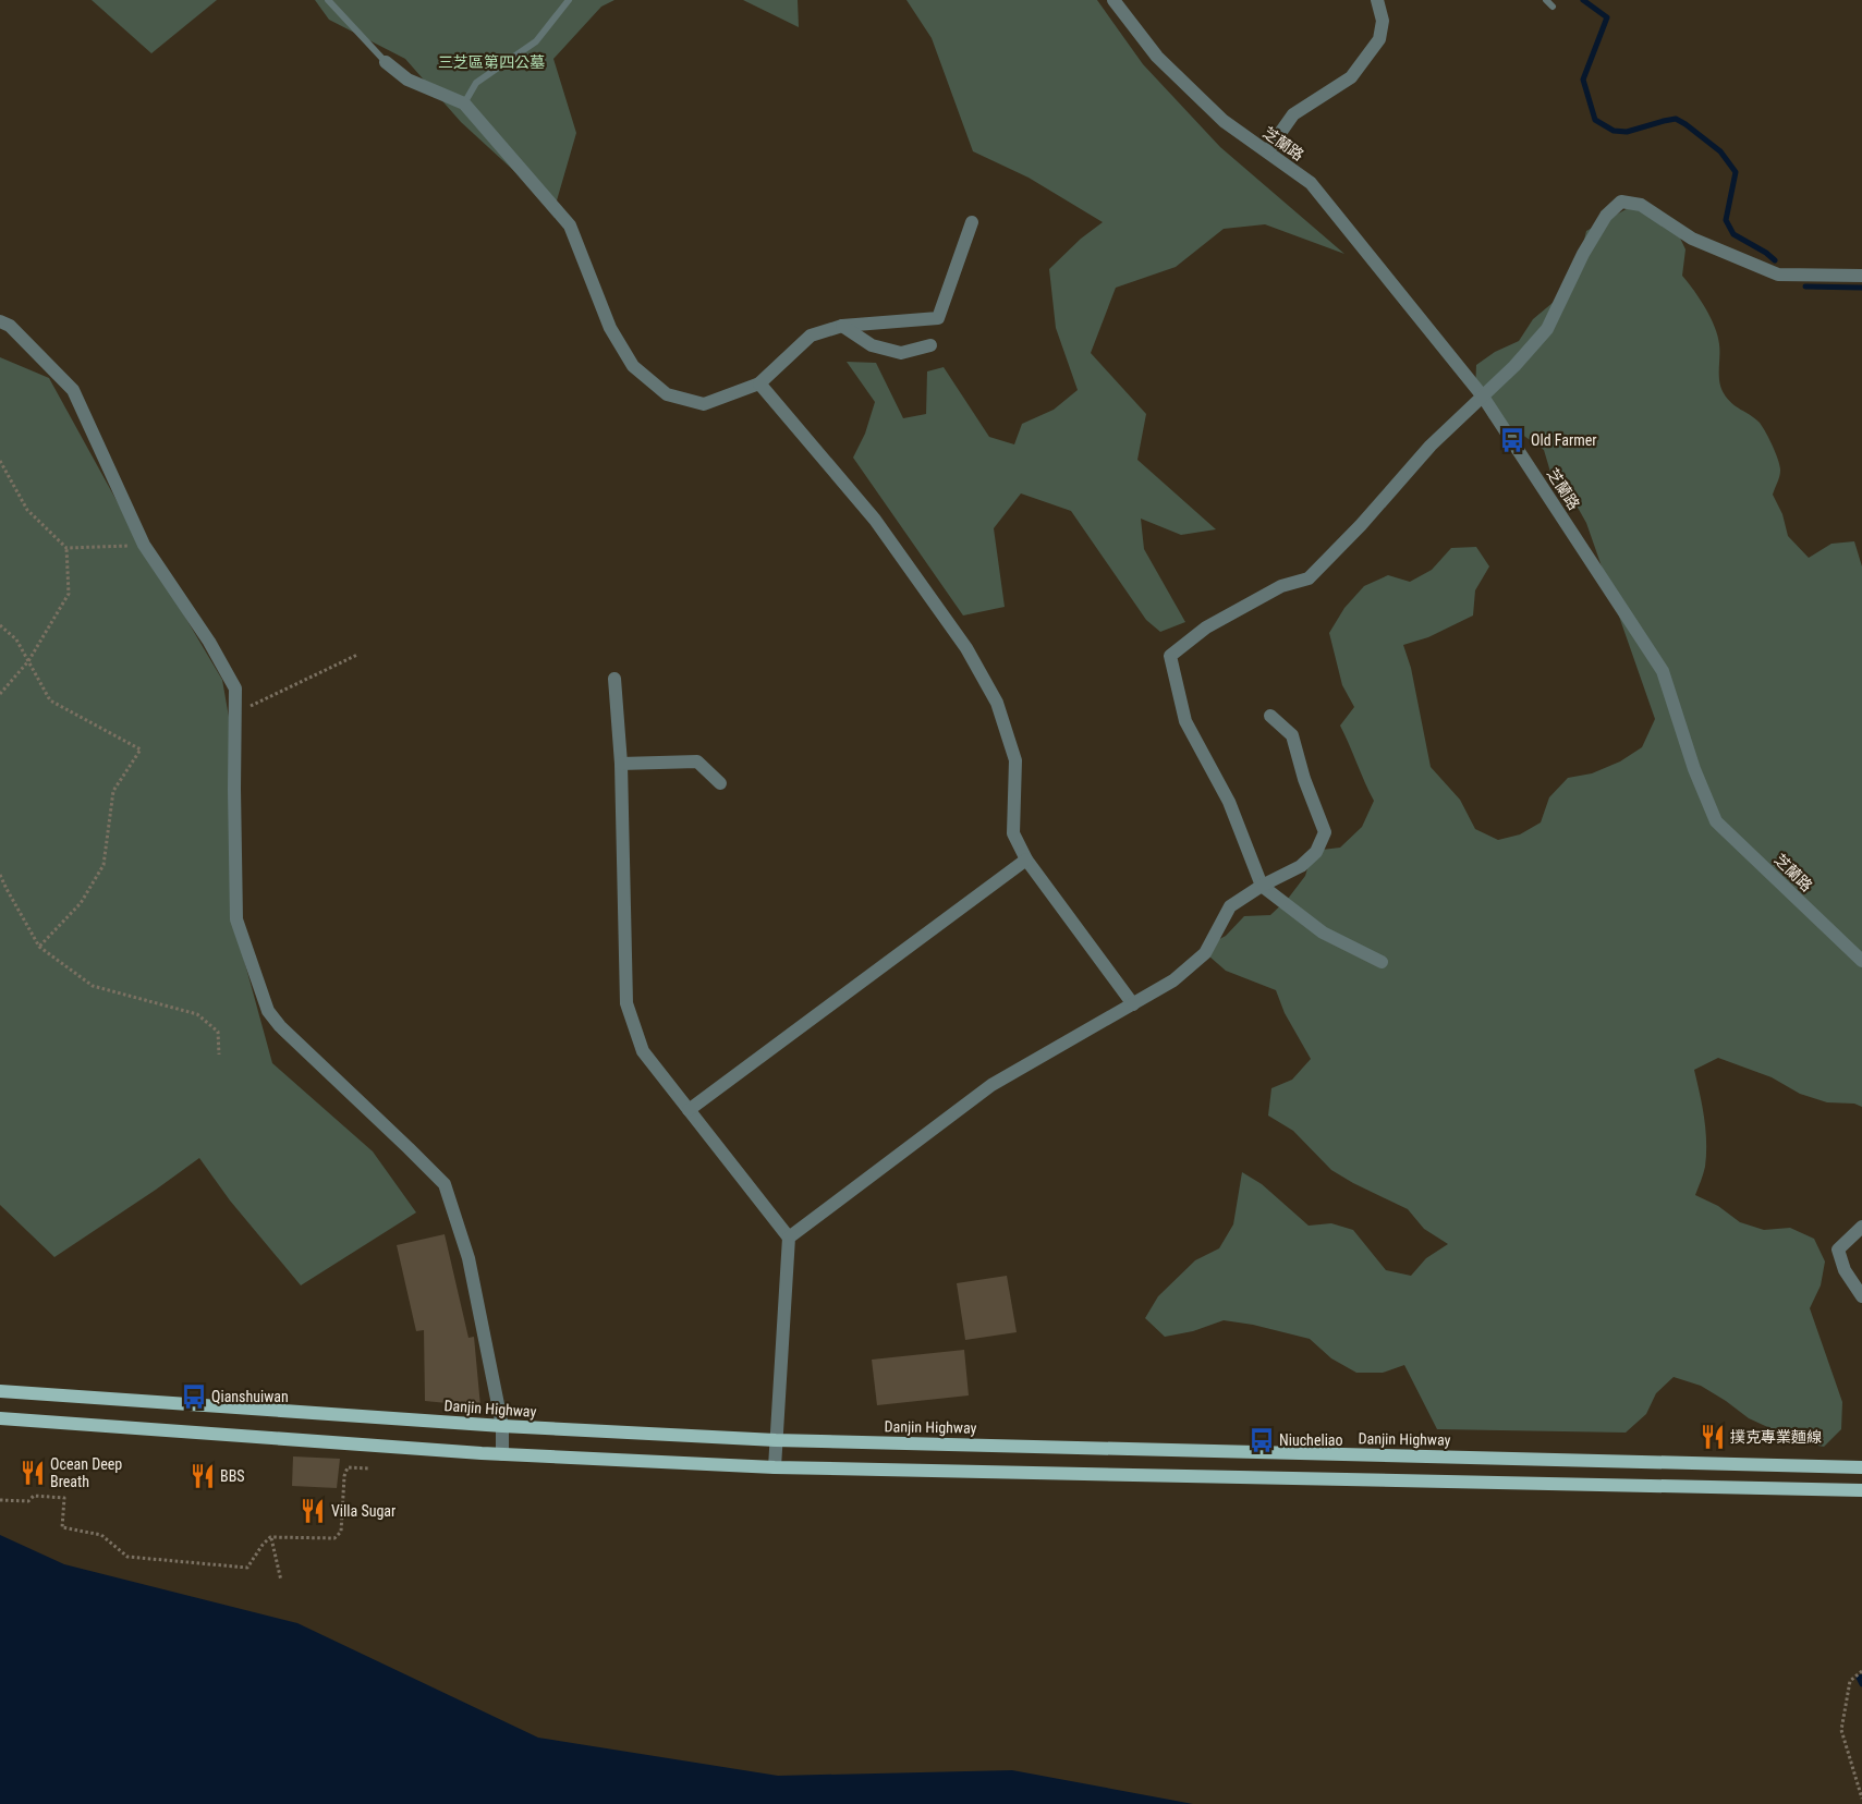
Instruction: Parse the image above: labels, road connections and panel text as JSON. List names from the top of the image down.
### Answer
{
  "streets": {
    "main road": ["Danjin Highway"],
    "street": ["芝蘭路"]
  },
  "parks": ["三芝區第四公墓"],
  "places": {
    "bus stop": ["Old Farmer", "Qianshuiwan", "Niucheliao"],
    "restaurant": [
      "撲克專業麵線",
      "Ocean Deep Breath",
      "BBS",
      "Villa Sugar"
    ]
  }
}
